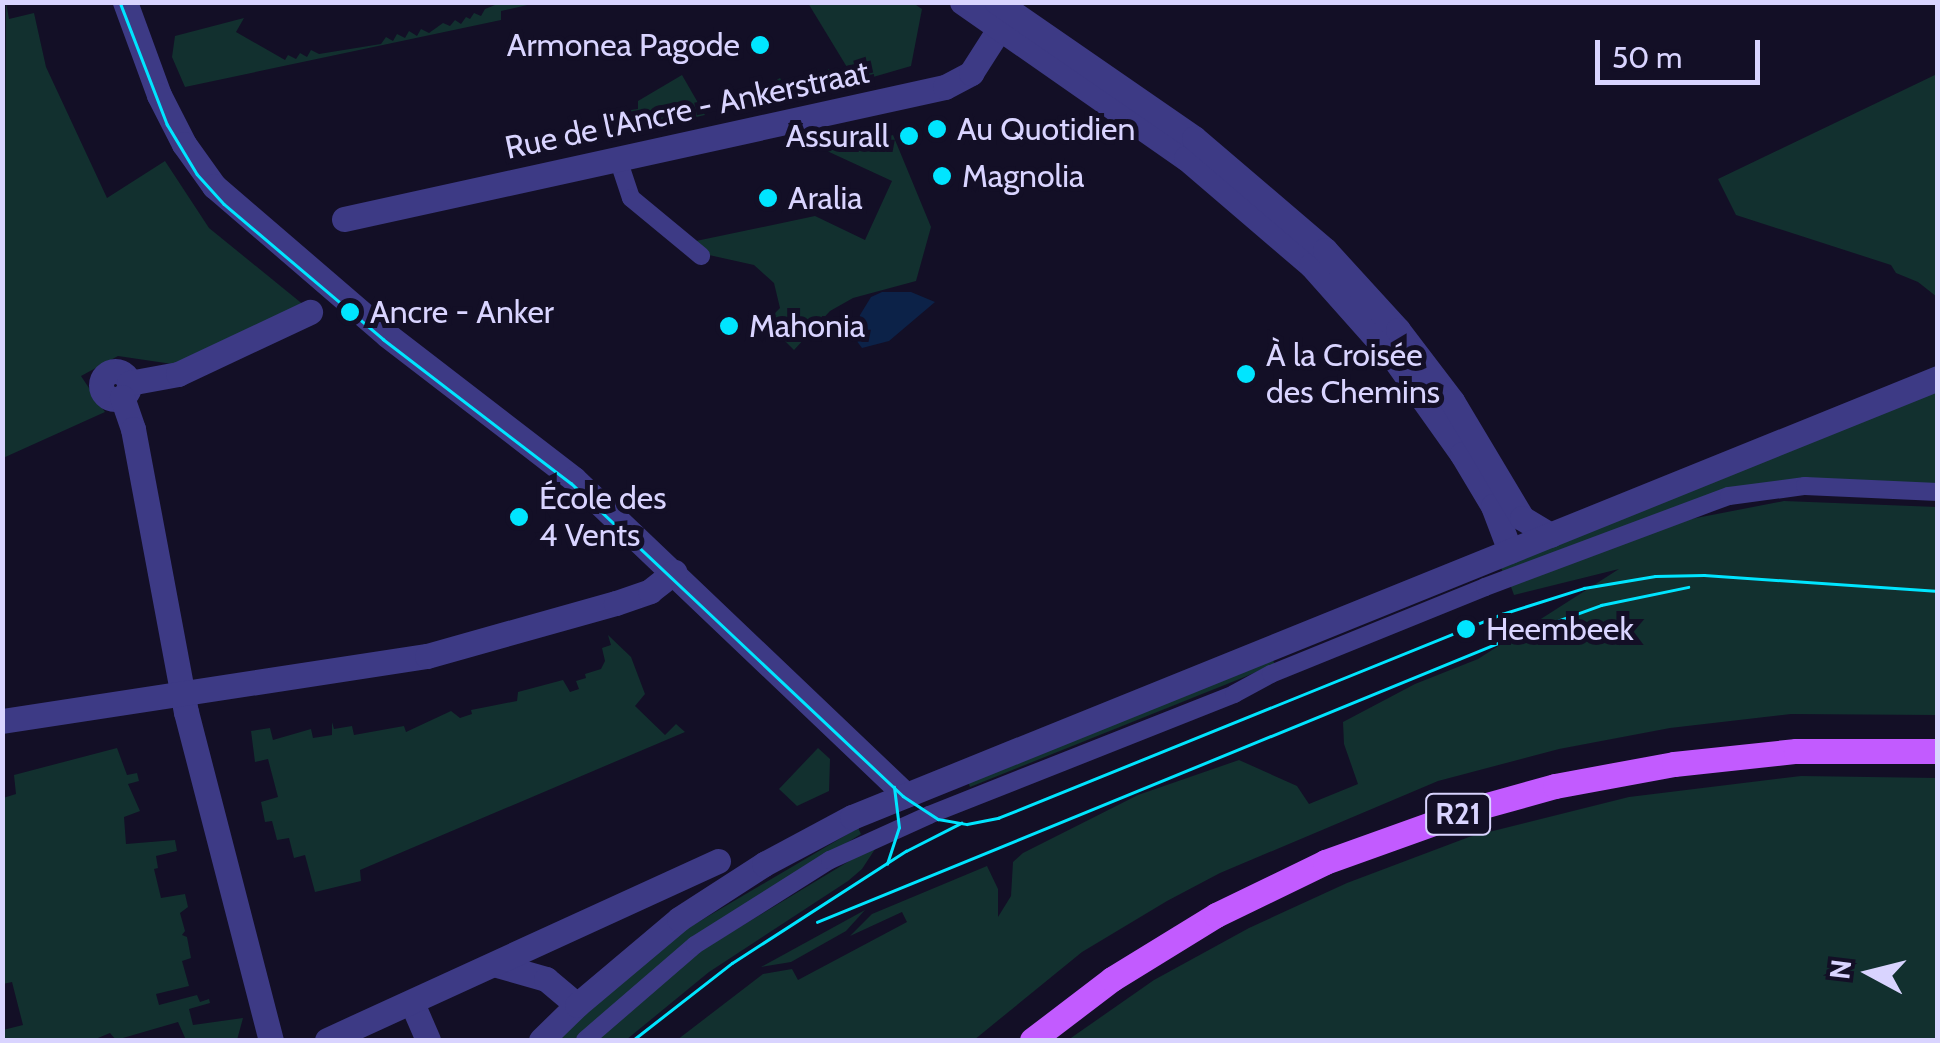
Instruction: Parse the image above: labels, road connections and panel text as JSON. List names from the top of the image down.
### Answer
{
  "streets": {
    "main road": ["R21"],
    "street": ["Rue de l'Ancre - Ankerstraat"]
  },
  "places": [
    "Armonea Pagode",
    "Au Quotidien",
    "Assurall",
    "Magnolia",
    "Aralia",
    "Ancre - Anker",
    "Mahonia",
    "À la Croisée des Chemins",
    "École des 4 Vents",
    "Heembeek"
  ],
  "scale_bar": "50 m",
  "north": "left"
}
